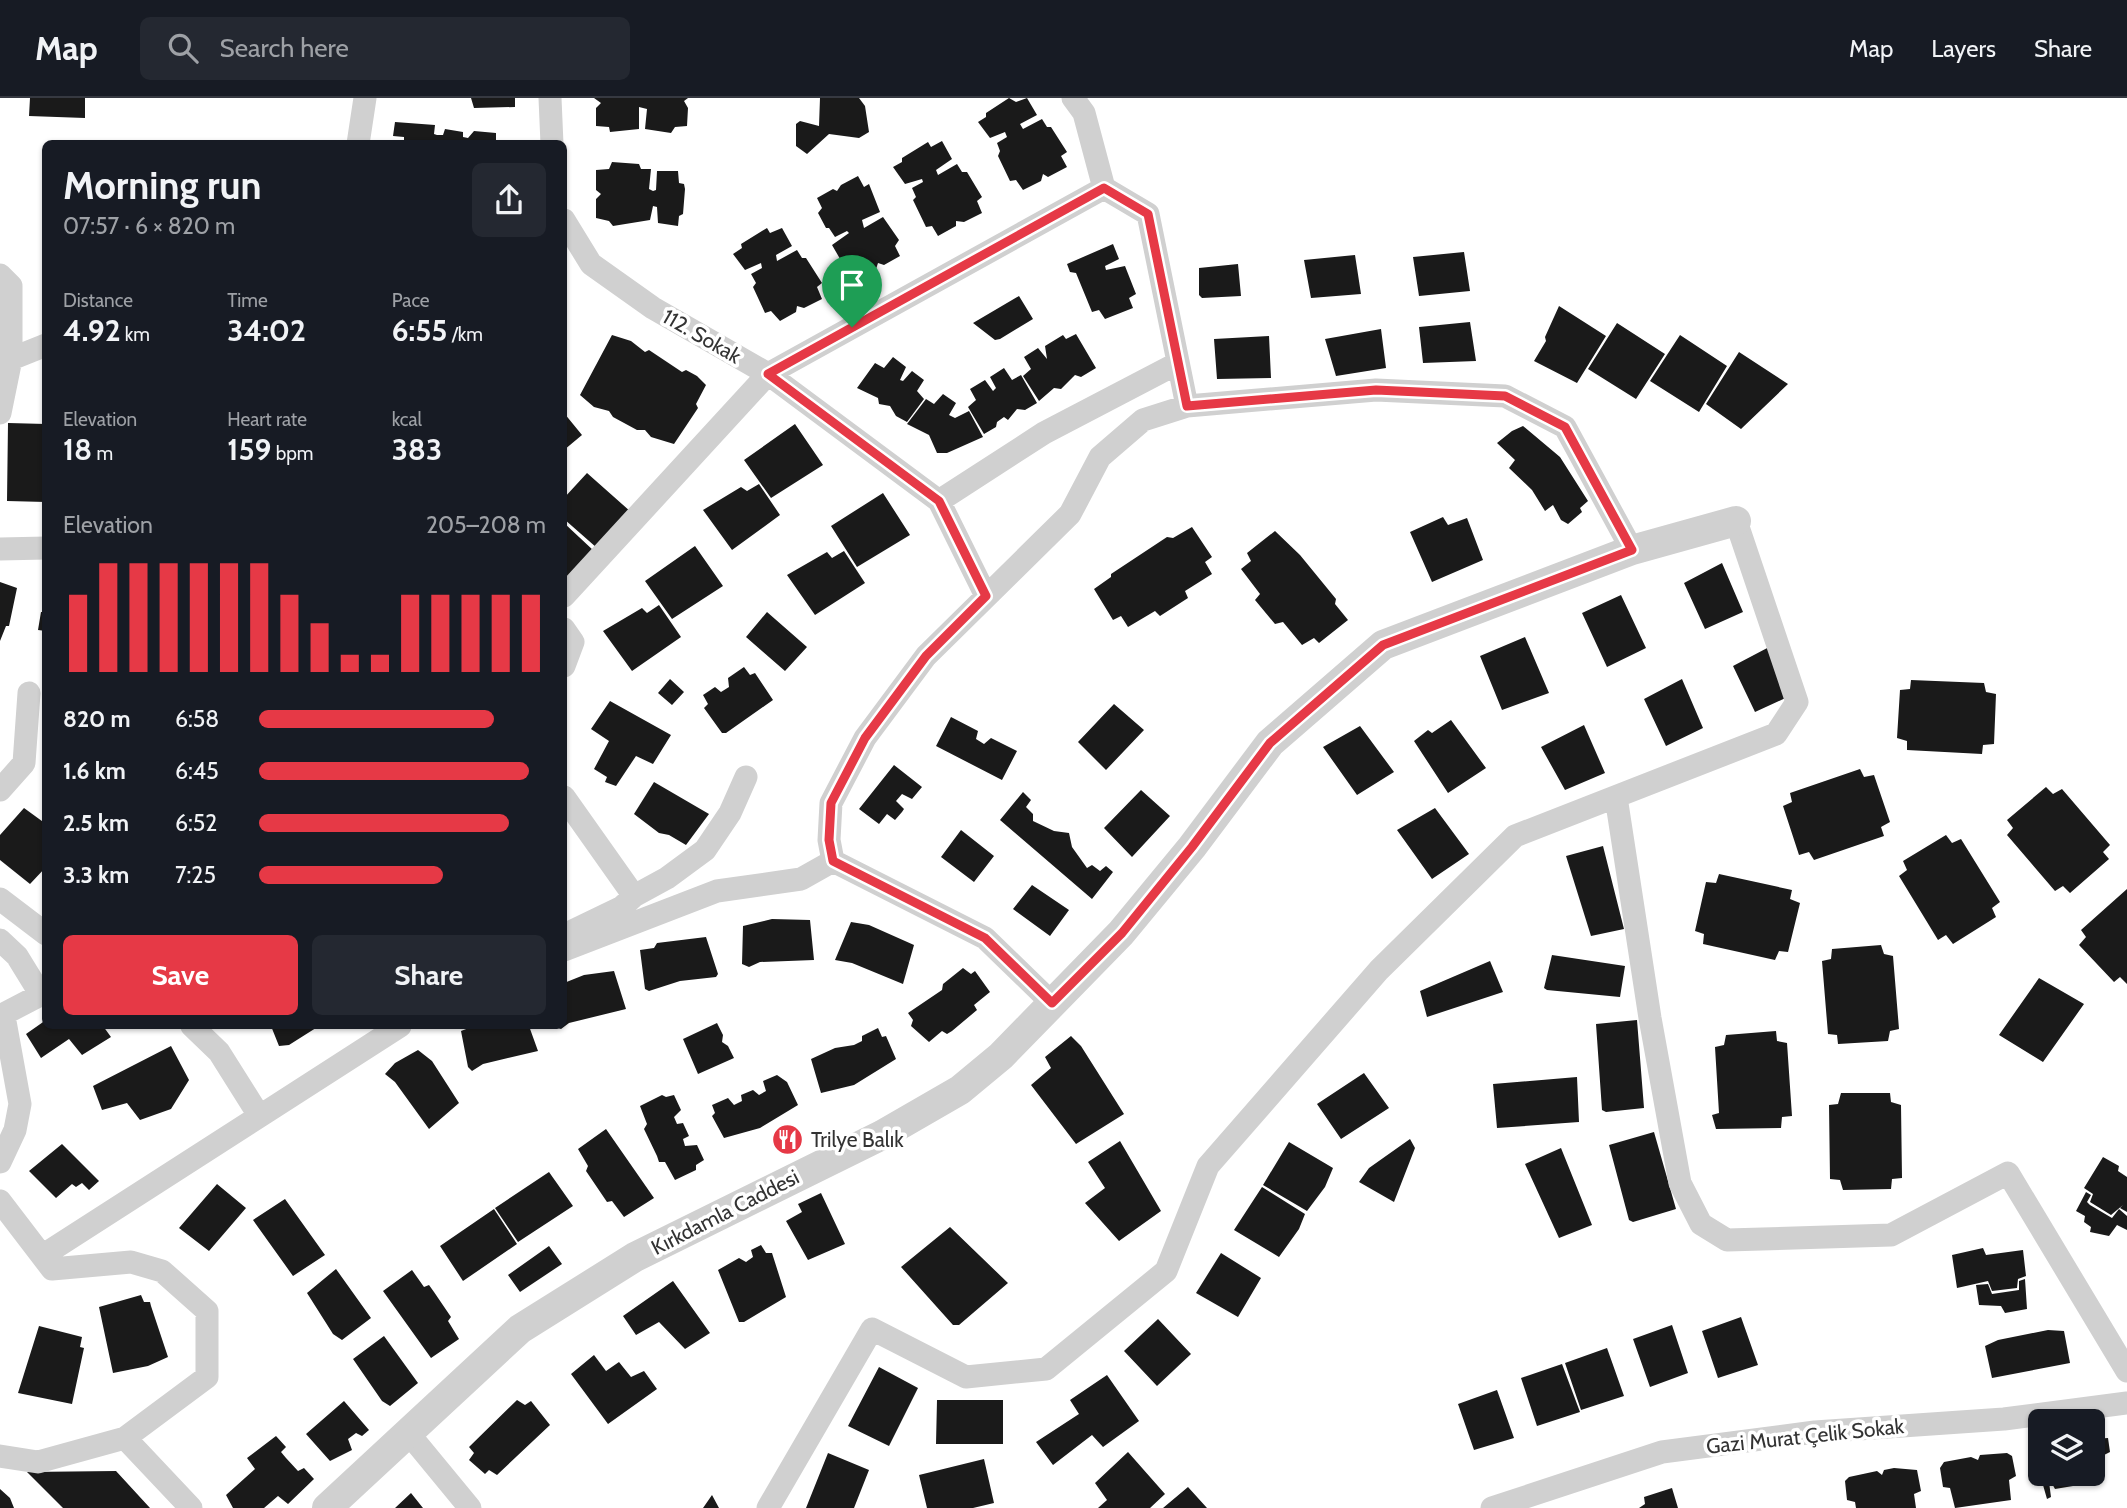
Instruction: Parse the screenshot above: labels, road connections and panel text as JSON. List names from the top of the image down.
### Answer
{
  "streets": {
    "street": ["112. Sokak", "Kırkdamla Caddesi", "Gazi Murat Çelik Sokak"]
  },
  "places": {
    "restaurant": ["Trilye Balık"]
  },
  "page": {
    "header": "Map",
    "search": "Search here",
    "nav": ["Map", "Layers", "Share"],
    "heading": ["Morning run", "07:57 · 6 × 820 m"],
    "stats": [
      ["Distance", "4.92 km"],
      ["Time", "34:02"],
      ["Pace", "6:55 /km"],
      ["Elevation", "18 m"],
      ["Heart rate", "159 bpm"],
      ["kcal", "383"]
    ],
    "chart": ["Elevation", "205–208 m"],
    "list": [
      {
        "name": "820 m",
        "note": "6:58"
      },
      {
        "name": "1.6 km",
        "note": "6:45"
      },
      {
        "name": "2.5 km",
        "note": "6:52"
      },
      {
        "name": "3.3 km",
        "note": "7:25"
      }
    ],
    "buttons": ["Save", "Share"]
  }
}
